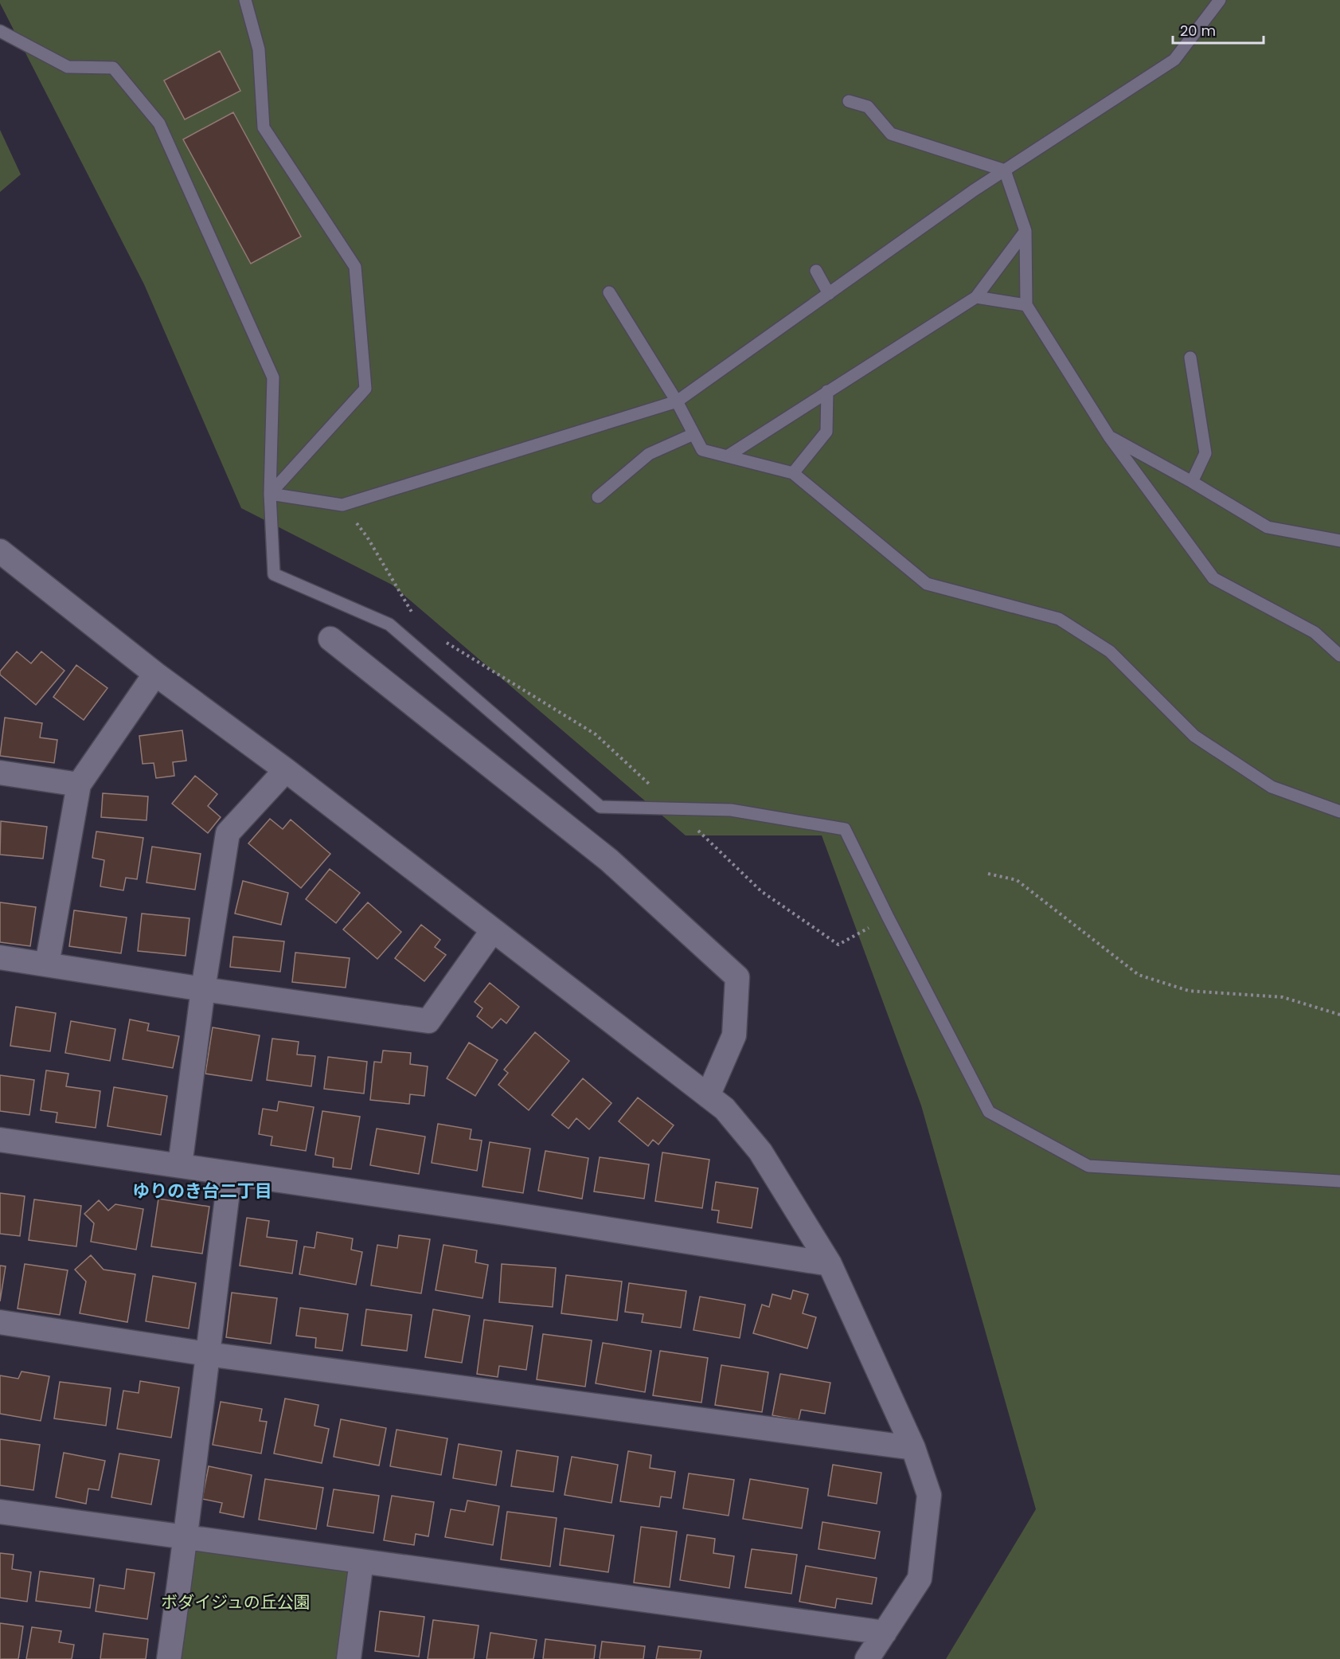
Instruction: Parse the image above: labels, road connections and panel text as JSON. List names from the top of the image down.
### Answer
{
  "districts": ["ゆりのき台二丁目"],
  "parks": ["ボダイジュの丘公園"],
  "scale_bar": "20 m"
}
